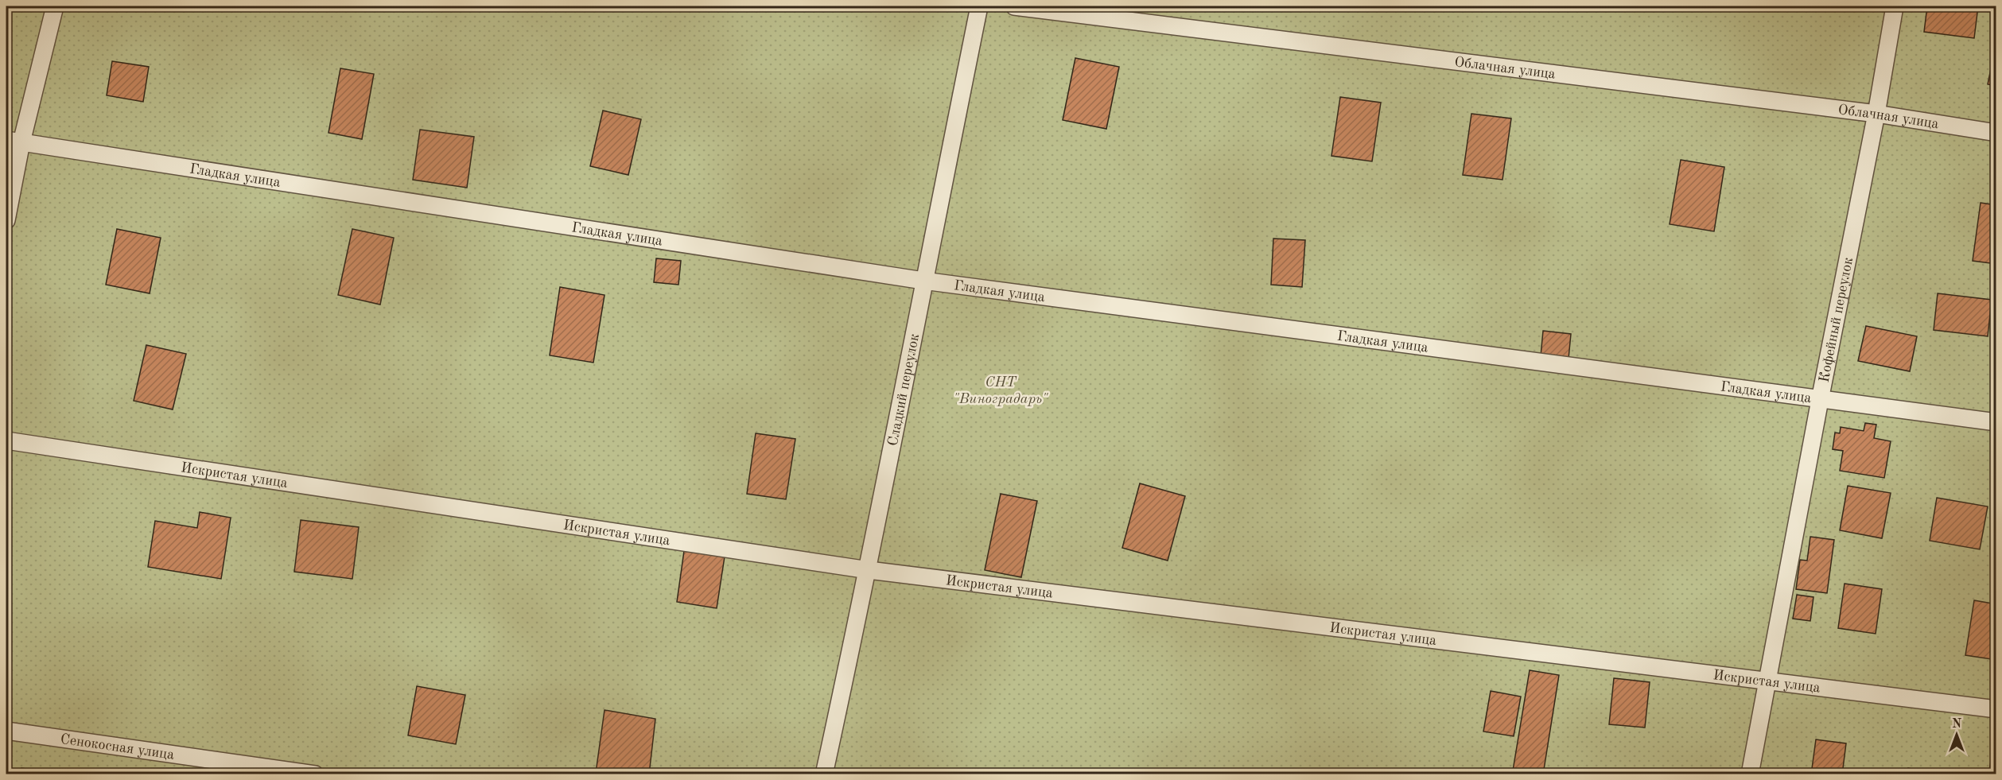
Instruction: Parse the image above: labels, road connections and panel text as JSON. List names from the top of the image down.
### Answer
{
  "streets": {
    "lane": [
      "Облачная улица",
      "Гладкая улица",
      "Кофейный переулок",
      "Сладкий переулок",
      "Искристая улица",
      "Сенокосная улица"
    ]
  },
  "crossings": [
    ["Облачная улица", "Кофейный переулок"],
    ["Гладкая улица", "Кофейный переулок"],
    ["Гладкая улица", "Сладкий переулок"],
    ["Кофейный переулок", "Искристая улица"],
    ["Сладкий переулок", "Искристая улица"]
  ],
  "parks": ["СНТ \"Виноградарь\""],
  "north": "top"
}
